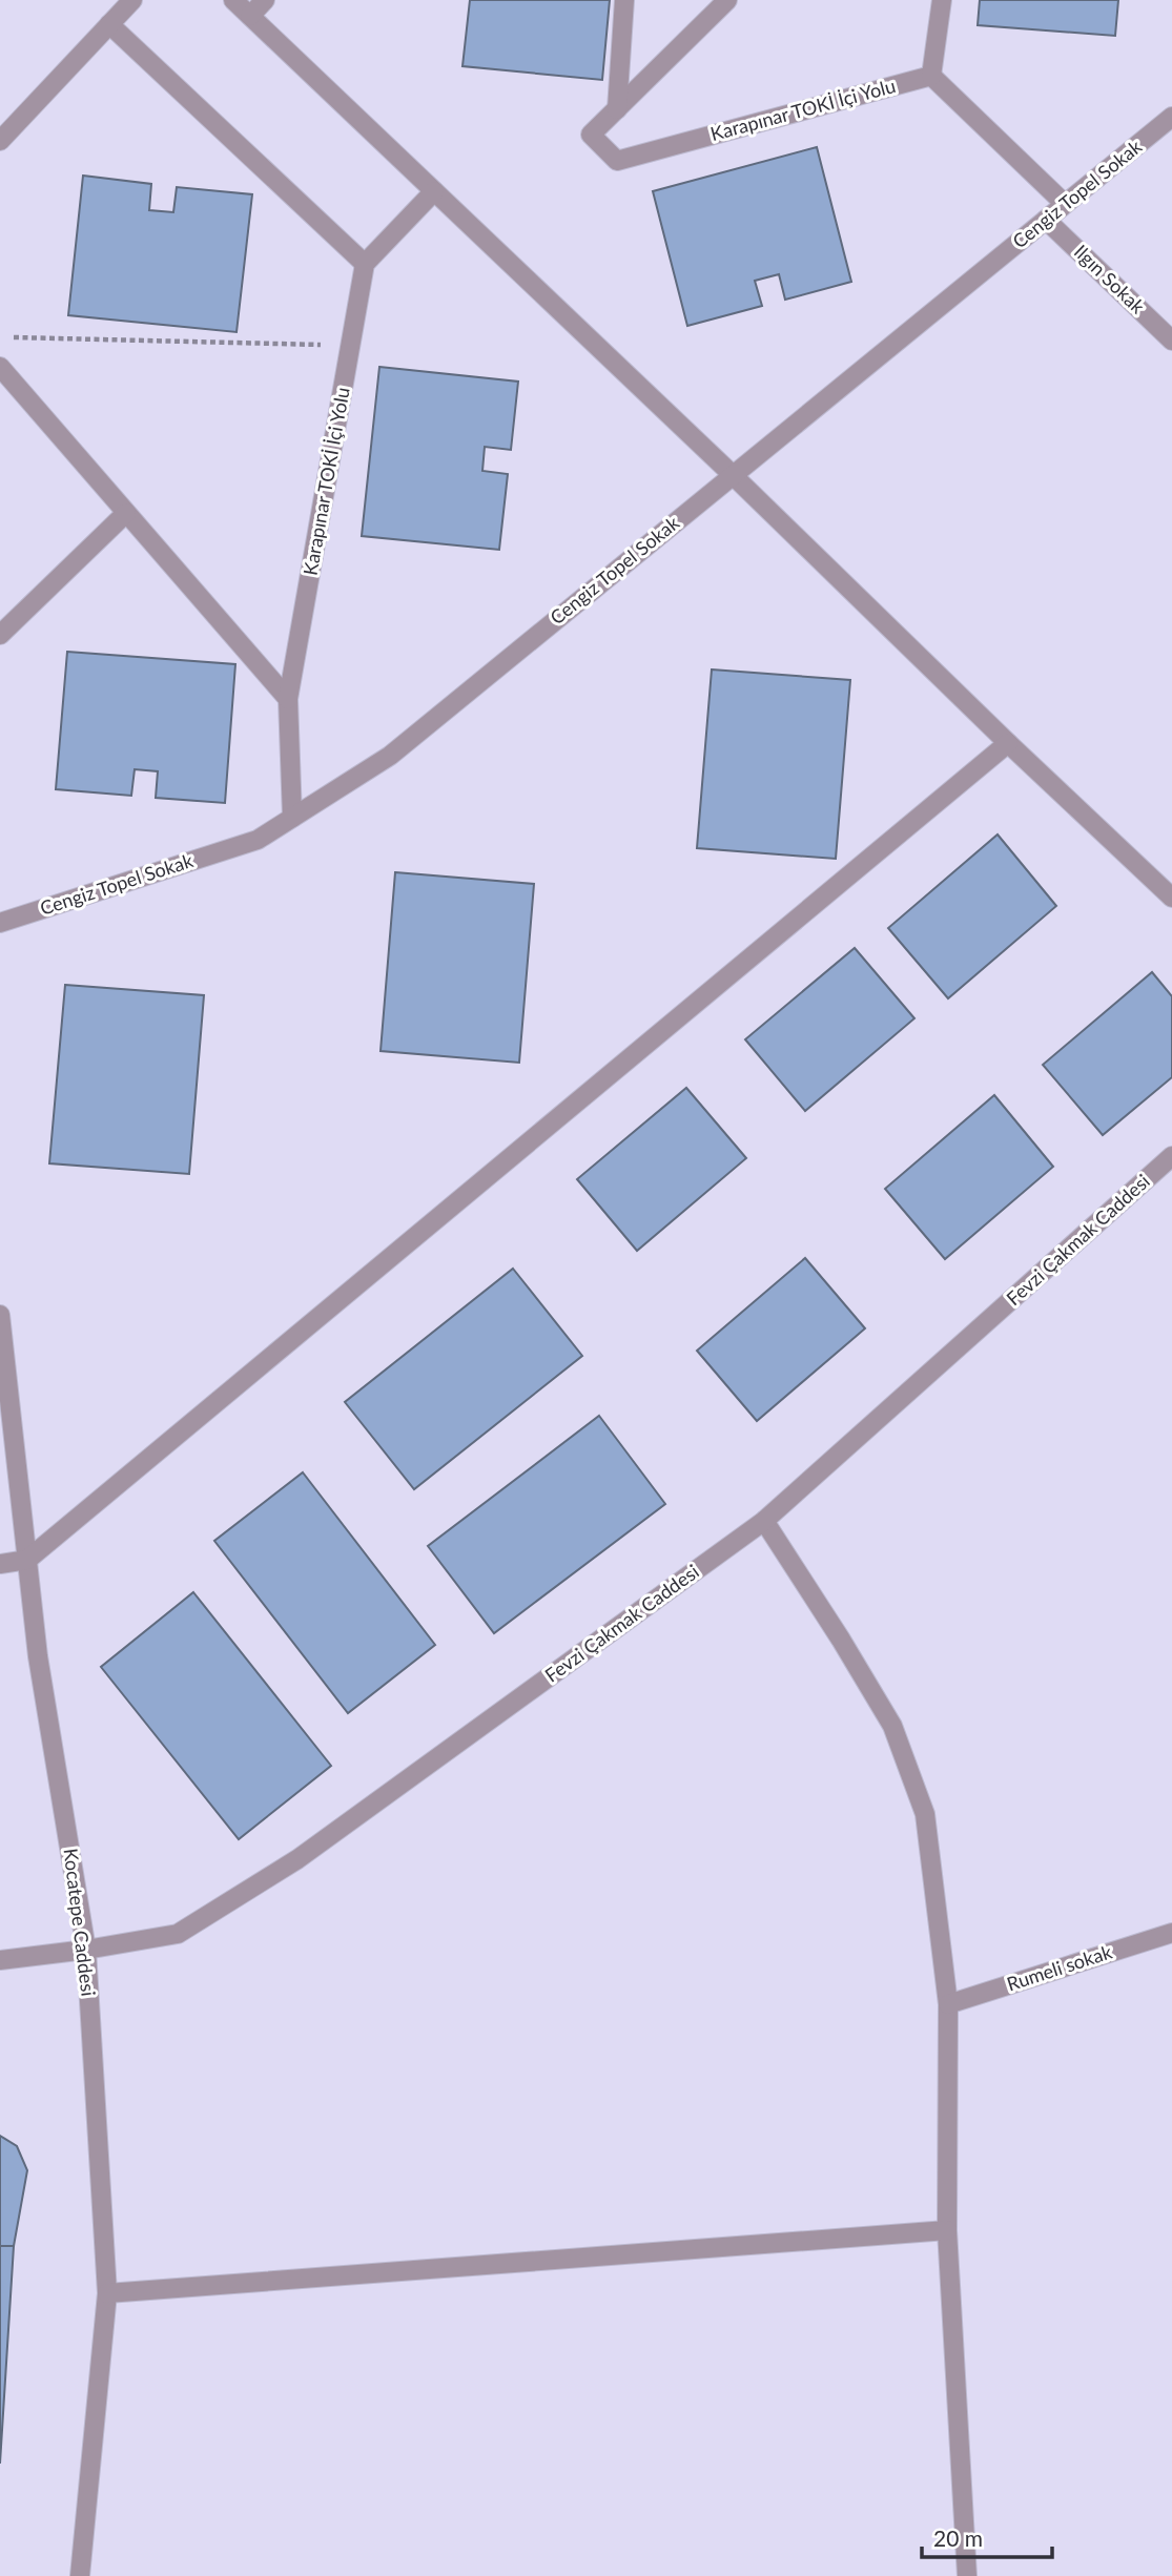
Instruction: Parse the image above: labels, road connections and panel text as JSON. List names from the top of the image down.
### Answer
{
  "streets": {
    "street": [
      "Karapınar TOKİ İçi Yolu",
      "Cengiz Topel Sokak",
      "Ilgın Sokak",
      "Fevzi Çakmak Caddesi",
      "Kocatepe Caddesi",
      "Rumeli sokak"
    ]
  },
  "crossings": [
    ["Karapınar TOKİ İçi Yolu", "Cengiz Topel Sokak"],
    ["Cengiz Topel Sokak", "Ilgın Sokak"],
    ["Fevzi Çakmak Caddesi", "Kocatepe Caddesi"]
  ],
  "scale_bar": "20 m"
}
